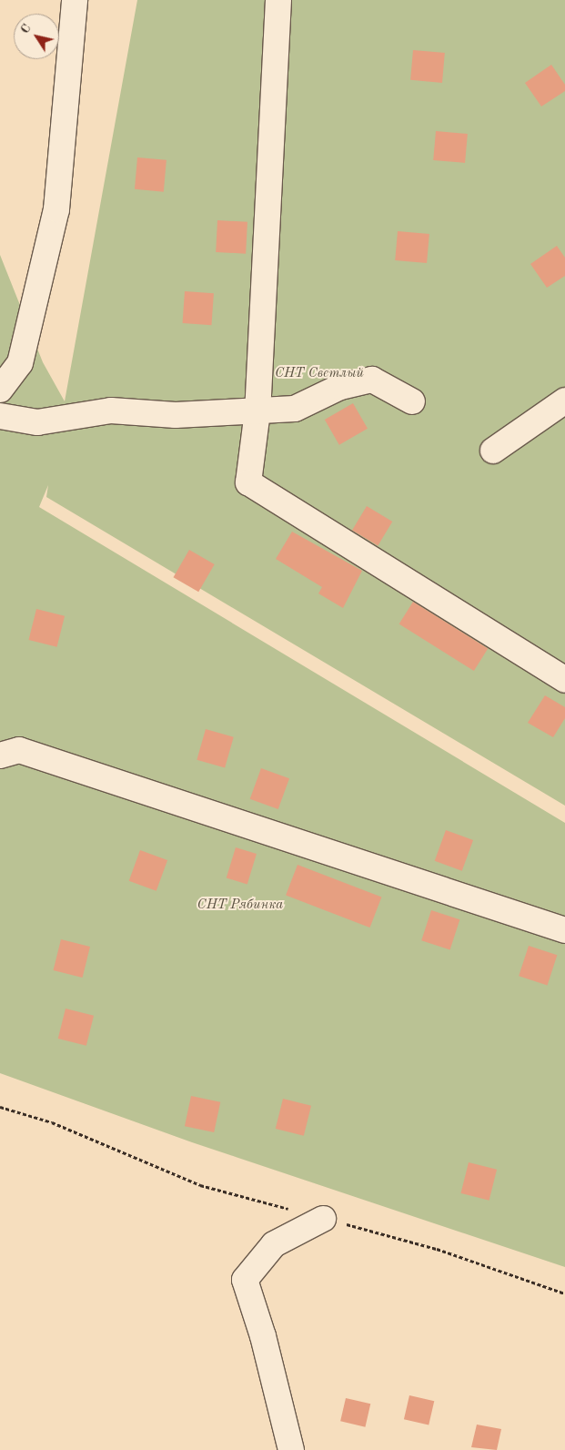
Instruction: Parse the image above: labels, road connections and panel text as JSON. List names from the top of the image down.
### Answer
{
  "parks": ["СНТ Светлый", "СНТ Рябинка"],
  "north": "top left"
}
